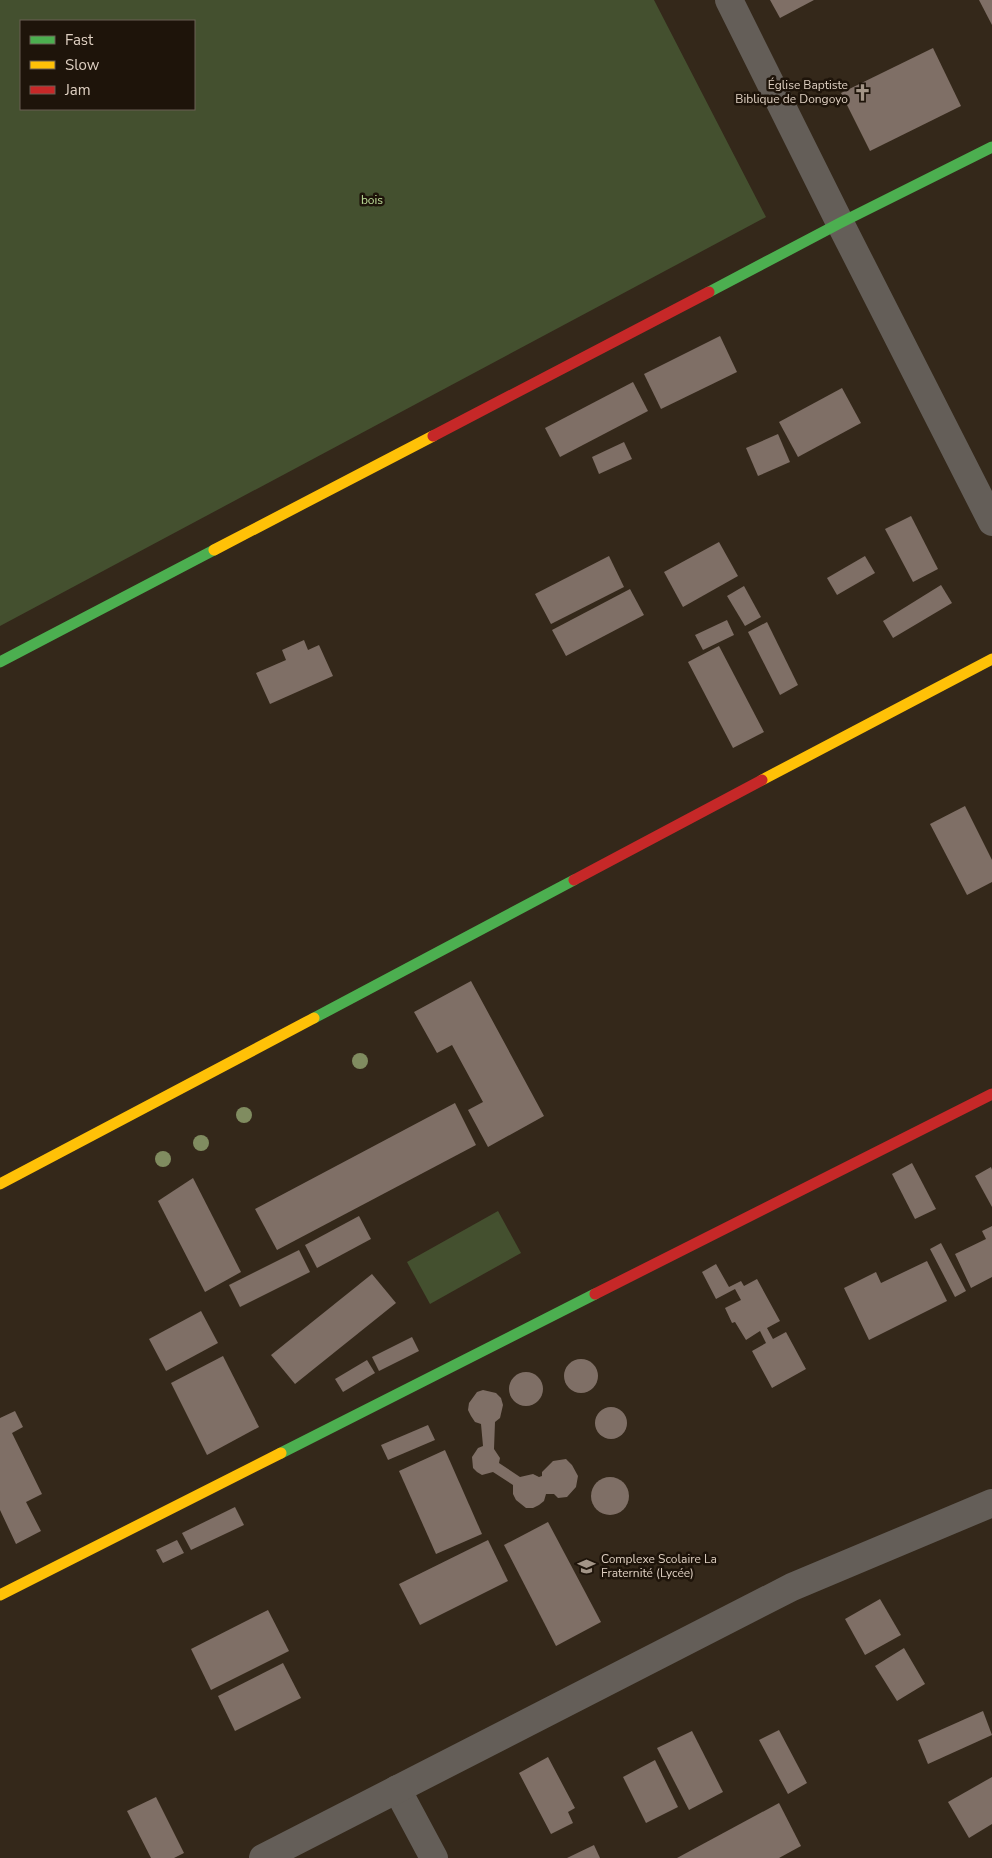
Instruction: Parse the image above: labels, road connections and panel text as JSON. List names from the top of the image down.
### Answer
{
  "parks": ["bois"],
  "places": {
    "church": ["Église Baptiste Biblique de Dongoyo"],
    "school or university": ["Complexe Scolaire La Fraternité (Lycée)"]
  },
  "legend": ["Fast", "Slow", "Jam"]
}
